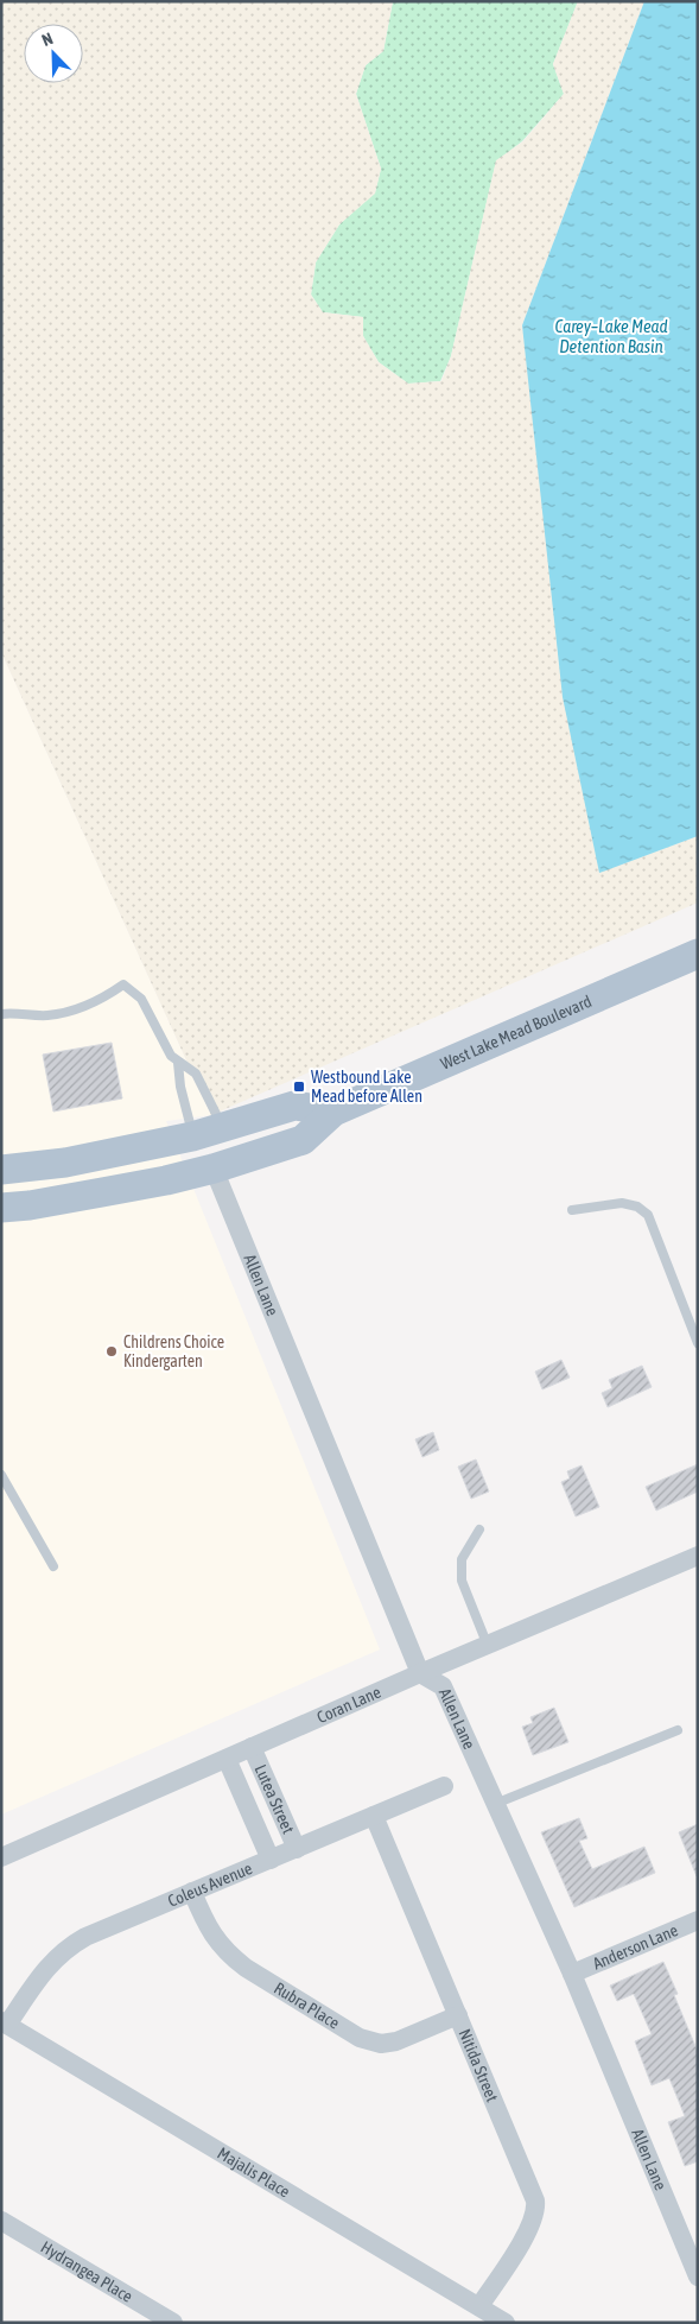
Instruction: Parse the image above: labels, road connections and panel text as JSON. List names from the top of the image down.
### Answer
{
  "streets": {
    "main road": ["West Lake Mead Boulevard"],
    "street": [
      "Allen Lane",
      "Coran Lane",
      "Lutea Street",
      "Coleus Avenue",
      "Anderson Lane",
      "Rubra Place",
      "Nitida Street",
      "Majalis Place",
      "Hydrangea Place"
    ]
  },
  "crossings": [
    ["West Lake Mead Boulevard", "Allen Lane"],
    ["Allen Lane", "Coran Lane"],
    ["Allen Lane", "Anderson Lane"],
    ["Coran Lane", "Lutea Street"],
    ["Lutea Street", "Coleus Avenue"],
    ["Coleus Avenue", "Rubra Place"],
    ["Coleus Avenue", "Nitida Street"],
    ["Coleus Avenue", "Majalis Place"],
    ["Rubra Place", "Nitida Street"],
    ["Nitida Street", "Majalis Place"]
  ],
  "water": ["Carey–Lake Mead Detention Basin"],
  "places": {
    "transit": ["Westbound Lake Mead before Allen"],
    "other": ["Childrens Choice Kindergarten"]
  },
  "north": "top left"
}
